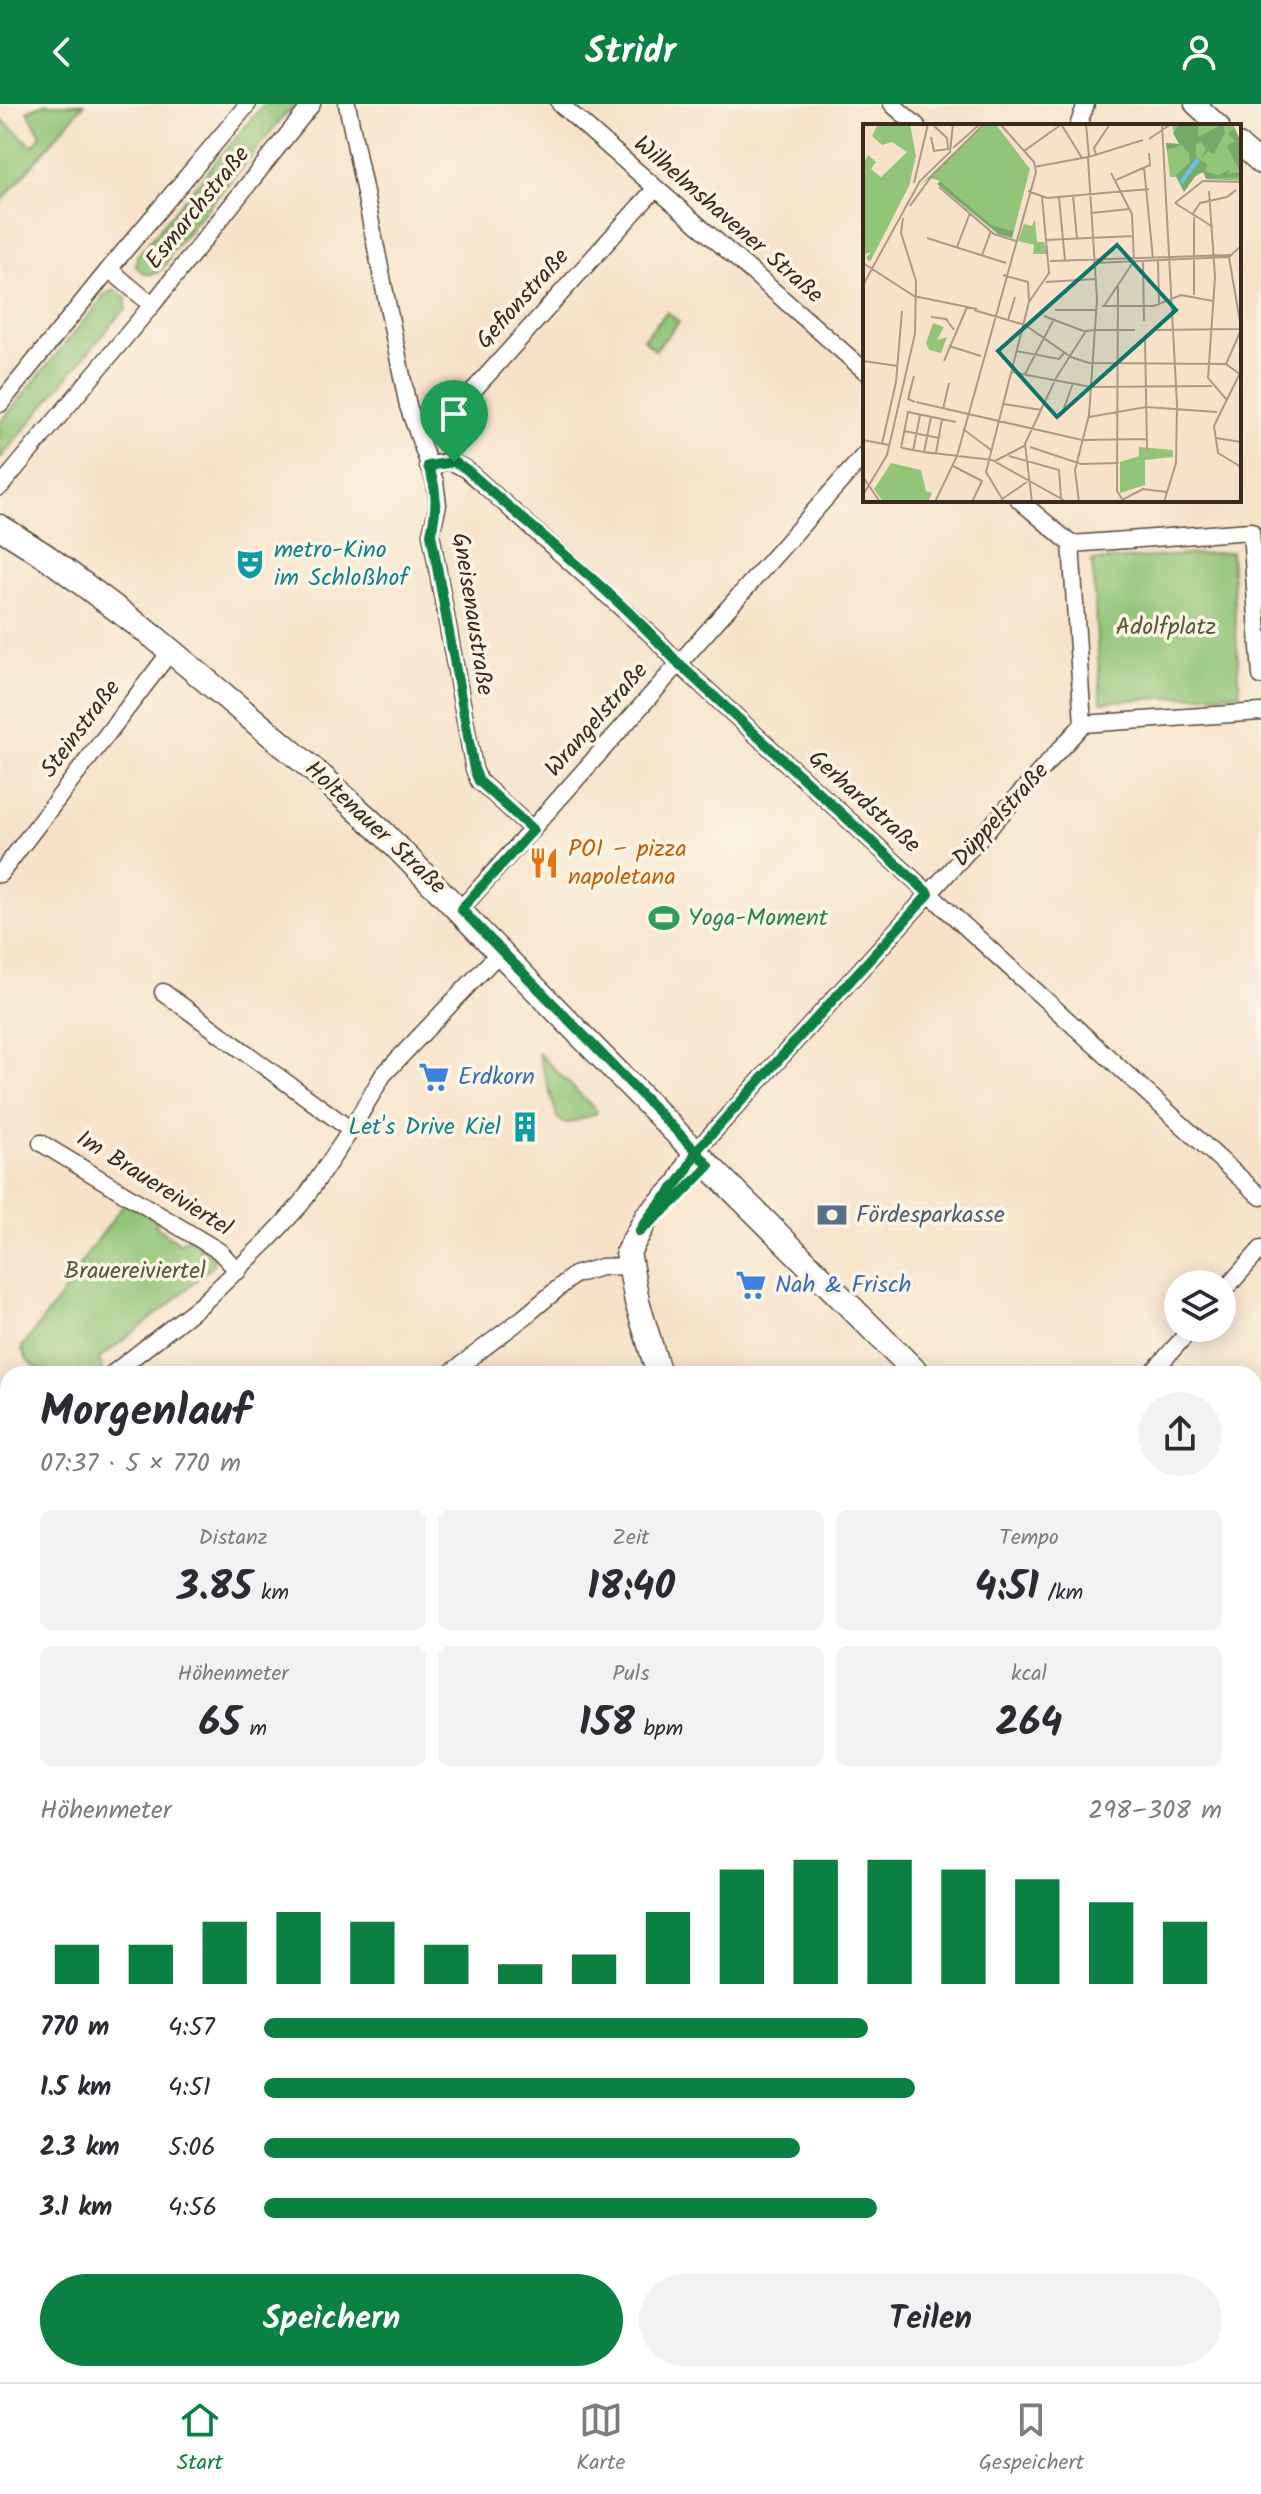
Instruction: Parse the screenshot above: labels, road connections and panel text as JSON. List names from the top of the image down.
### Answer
{
  "streets": {
    "main road": ["Düppelstraße", "Holtenauer Straße"],
    "street": [
      "Esmarchstraße",
      "Wilhelmshavener Straße",
      "Gefionstraße",
      "Gneisenaustraße",
      "Wrangelstraße",
      "Steinstraße",
      "Gerhardstraße",
      "Im Brauereiviertel"
    ]
  },
  "crossings": [
    ["Wilhelmshavener Straße", "Gefionstraße"],
    ["Gefionstraße", "Gneisenaustraße"],
    ["Gneisenaustraße", "Wrangelstraße"],
    ["Gneisenaustraße", "Gerhardstraße"],
    ["Wrangelstraße", "Gerhardstraße"],
    ["Wrangelstraße", "Holtenauer Straße"],
    ["Steinstraße", "Holtenauer Straße"],
    ["Gerhardstraße", "Düppelstraße"],
    ["Düppelstraße", "Holtenauer Straße"],
    ["Holtenauer Straße", "Im Brauereiviertel"]
  ],
  "parks": ["Adolfplatz", "Brauereiviertel"],
  "places": {
    "theatre": ["metro-Kino im Schloßhof"],
    "restaurant": ["POI – pizza napoletana"],
    "sports": ["Yoga-Moment"],
    "supermarket": ["Erdkorn", "Nah & Frisch"],
    "building": ["Let's Drive Kiel"],
    "bank": ["Fördesparkasse"]
  },
  "page": {
    "header": "Stridr",
    "heading": ["Morgenlauf", "07:37 · 5 × 770 m"],
    "stats": [
      ["Distanz", "3.85 km"],
      ["Zeit", "18:40"],
      ["Tempo", "4:51 /km"],
      ["Höhenmeter", "65 m"],
      ["Puls", "158 bpm"],
      ["kcal", "264"]
    ],
    "chart": ["Höhenmeter", "298–308 m"],
    "list": [
      {
        "name": "770 m",
        "note": "4:57"
      },
      {
        "name": "1.5 km",
        "note": "4:51"
      },
      {
        "name": "2.3 km",
        "note": "5:06"
      },
      {
        "name": "3.1 km",
        "note": "4:56"
      }
    ],
    "buttons": ["Speichern", "Teilen"],
    "tabs": ["Start", "Karte", "Gespeichert"]
  }
}
